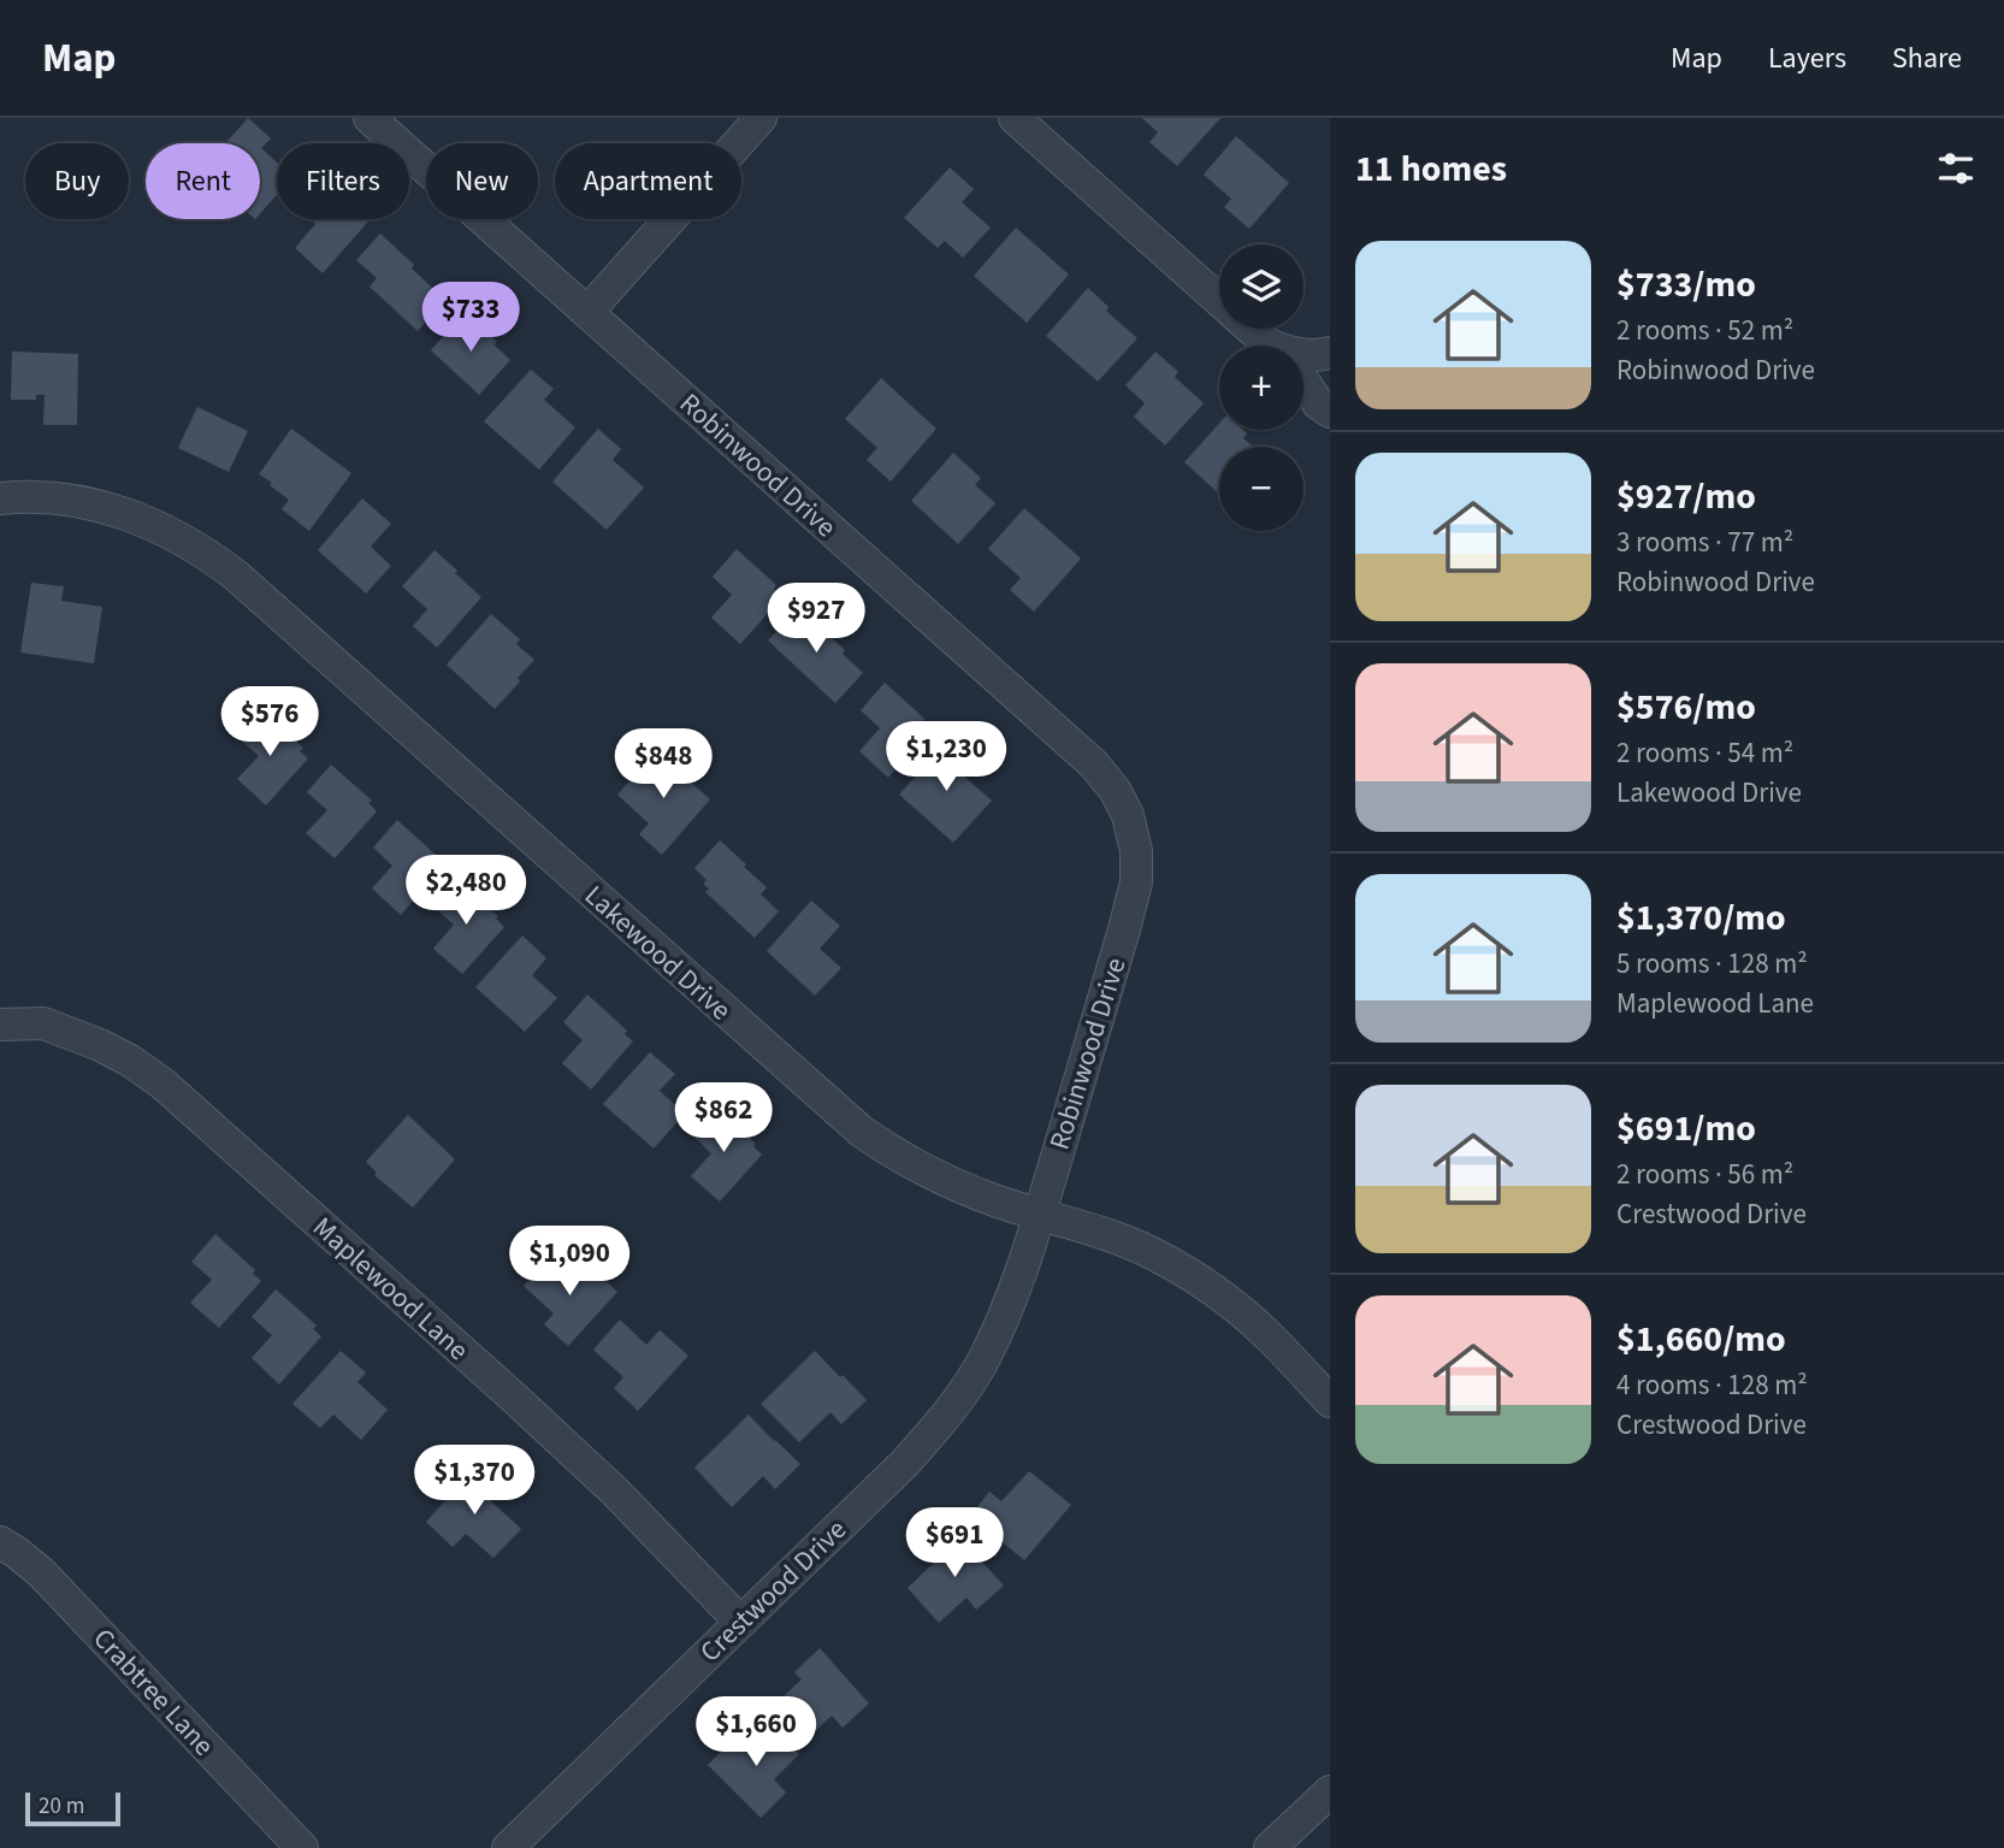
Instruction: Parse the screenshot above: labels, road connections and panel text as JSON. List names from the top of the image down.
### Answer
{
  "streets": {
    "street": [
      "Robinwood Drive",
      "Lakewood Drive",
      "Maplewood Lane",
      "Crestwood Drive",
      "Crabtree Lane"
    ]
  },
  "crossings": [
    ["Robinwood Drive", "Lakewood Drive"],
    ["Robinwood Drive", "Crestwood Drive"],
    ["Lakewood Drive", "Crestwood Drive"],
    ["Maplewood Lane", "Crestwood Drive"]
  ],
  "scale_bar": "20 m",
  "page": {
    "header": "Map",
    "nav": ["Map", "Layers", "Share"],
    "heading": "11 homes",
    "chip": [
      "Buy",
      "Rent",
      "Filters",
      "New",
      "Apartment"
    ],
    "list": [
      {
        "name": "$733/mo",
        "note": "2 rooms · 52 m² · Robinwood Drive"
      },
      {
        "name": "$927/mo",
        "note": "3 rooms · 77 m² · Robinwood Drive"
      },
      {
        "name": "$576/mo",
        "note": "2 rooms · 54 m² · Lakewood Drive"
      },
      {
        "name": "$1,370/mo",
        "note": "5 rooms · 128 m² · Maplewood Lane"
      },
      {
        "name": "$691/mo",
        "note": "2 rooms · 56 m² · Crestwood Drive"
      },
      {
        "name": "$1,660/mo",
        "note": "4 rooms · 128 m² · Crestwood Drive"
      }
    ],
    "map_buttons": ["+", "−"],
    "price": [
      "$733",
      "$927",
      "$576",
      "$1,230",
      "$848",
      "$2,480",
      "$862",
      "$1,090",
      "$1,370",
      "$691",
      "$1,660"
    ],
    "scale": "20 m"
  }
}
